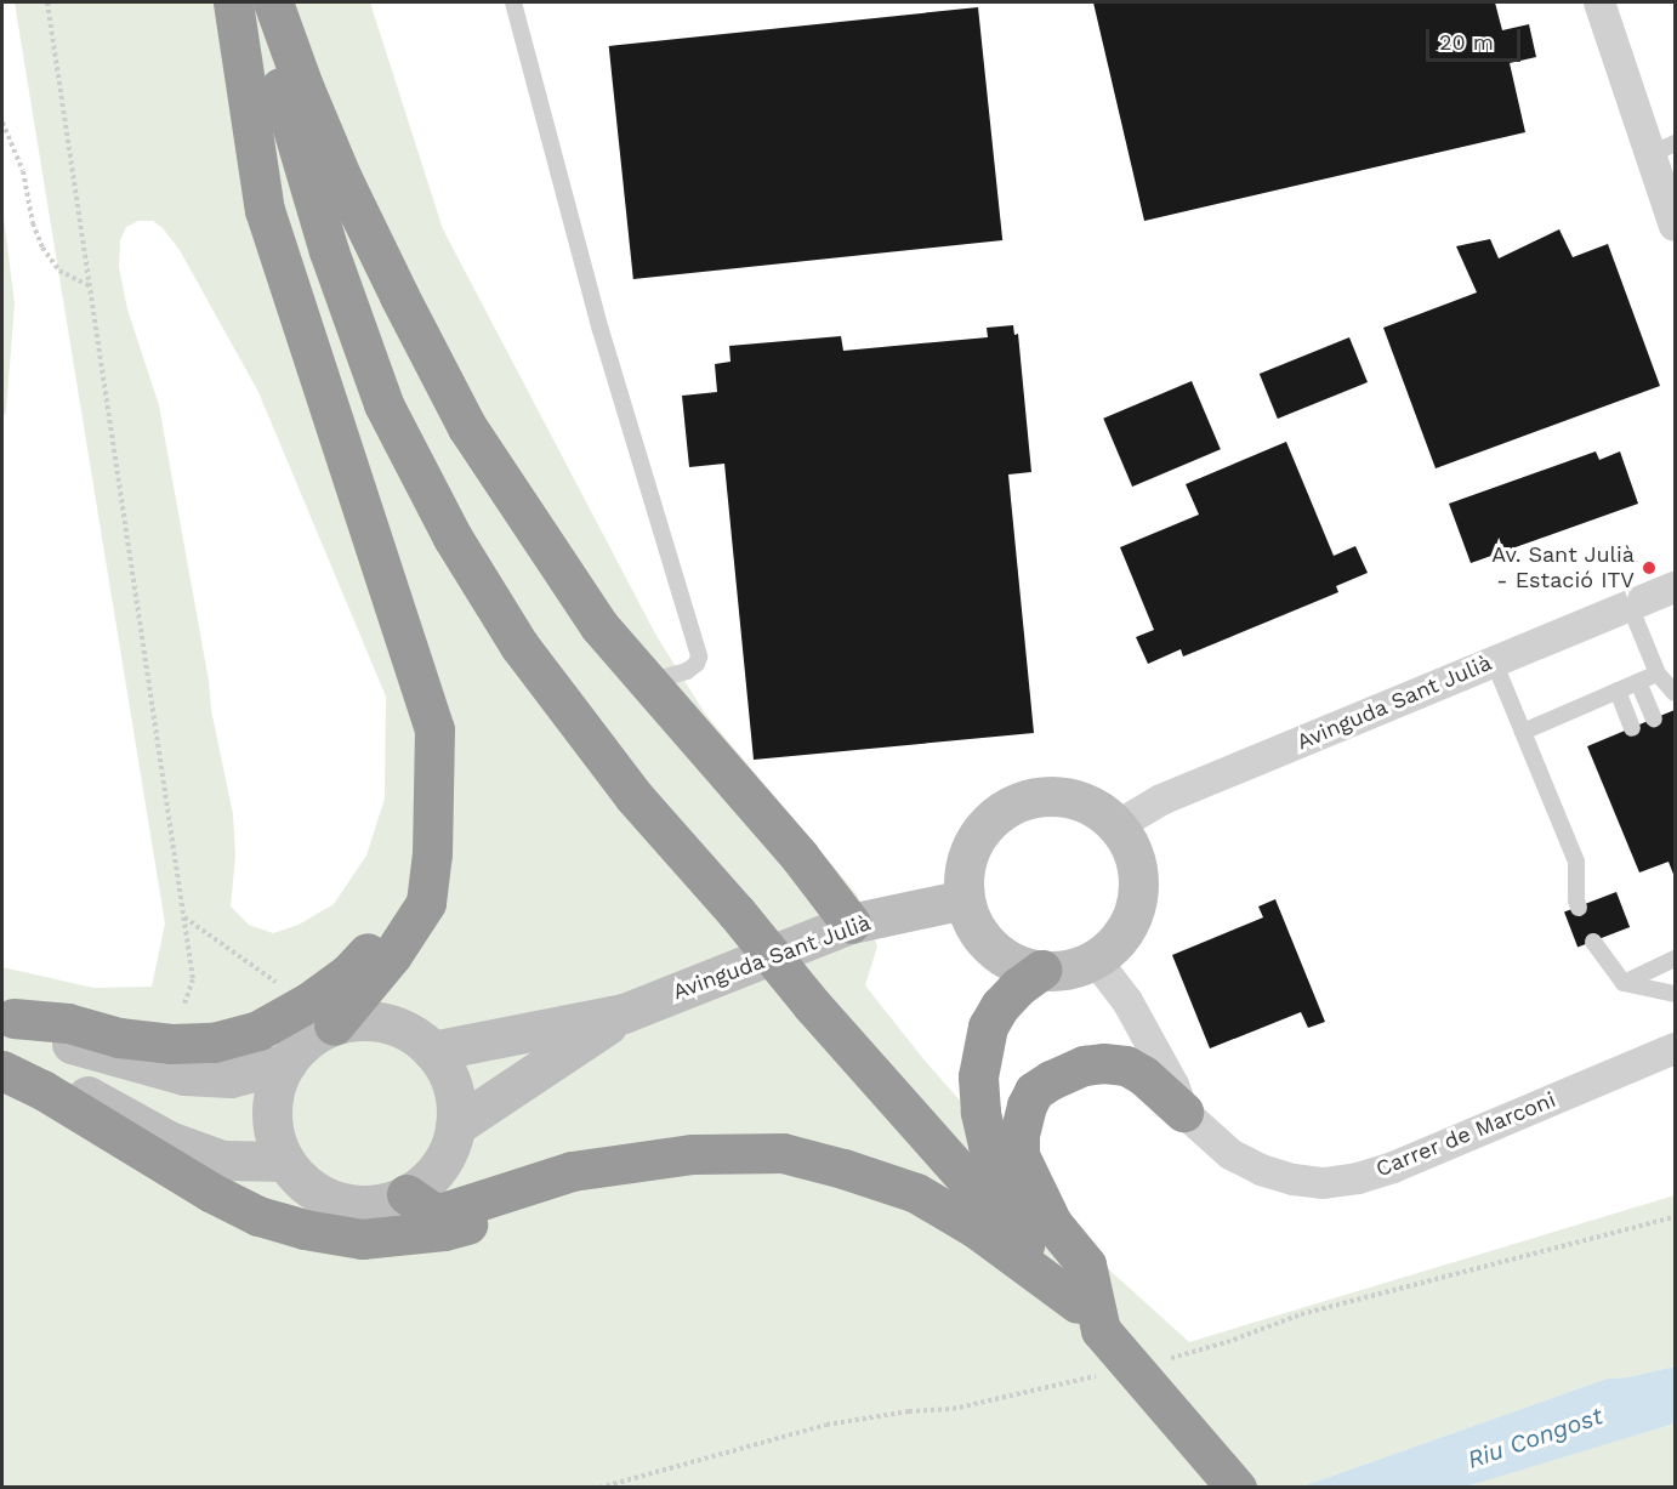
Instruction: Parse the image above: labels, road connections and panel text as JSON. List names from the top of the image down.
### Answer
{
  "streets": {
    "street": ["Avinguda Sant Julià", "Carrer de Marconi"]
  },
  "water": ["Riu Congost"],
  "places": ["Av. Sant Julià - Estació ITV"],
  "scale_bar": "20 m"
}
